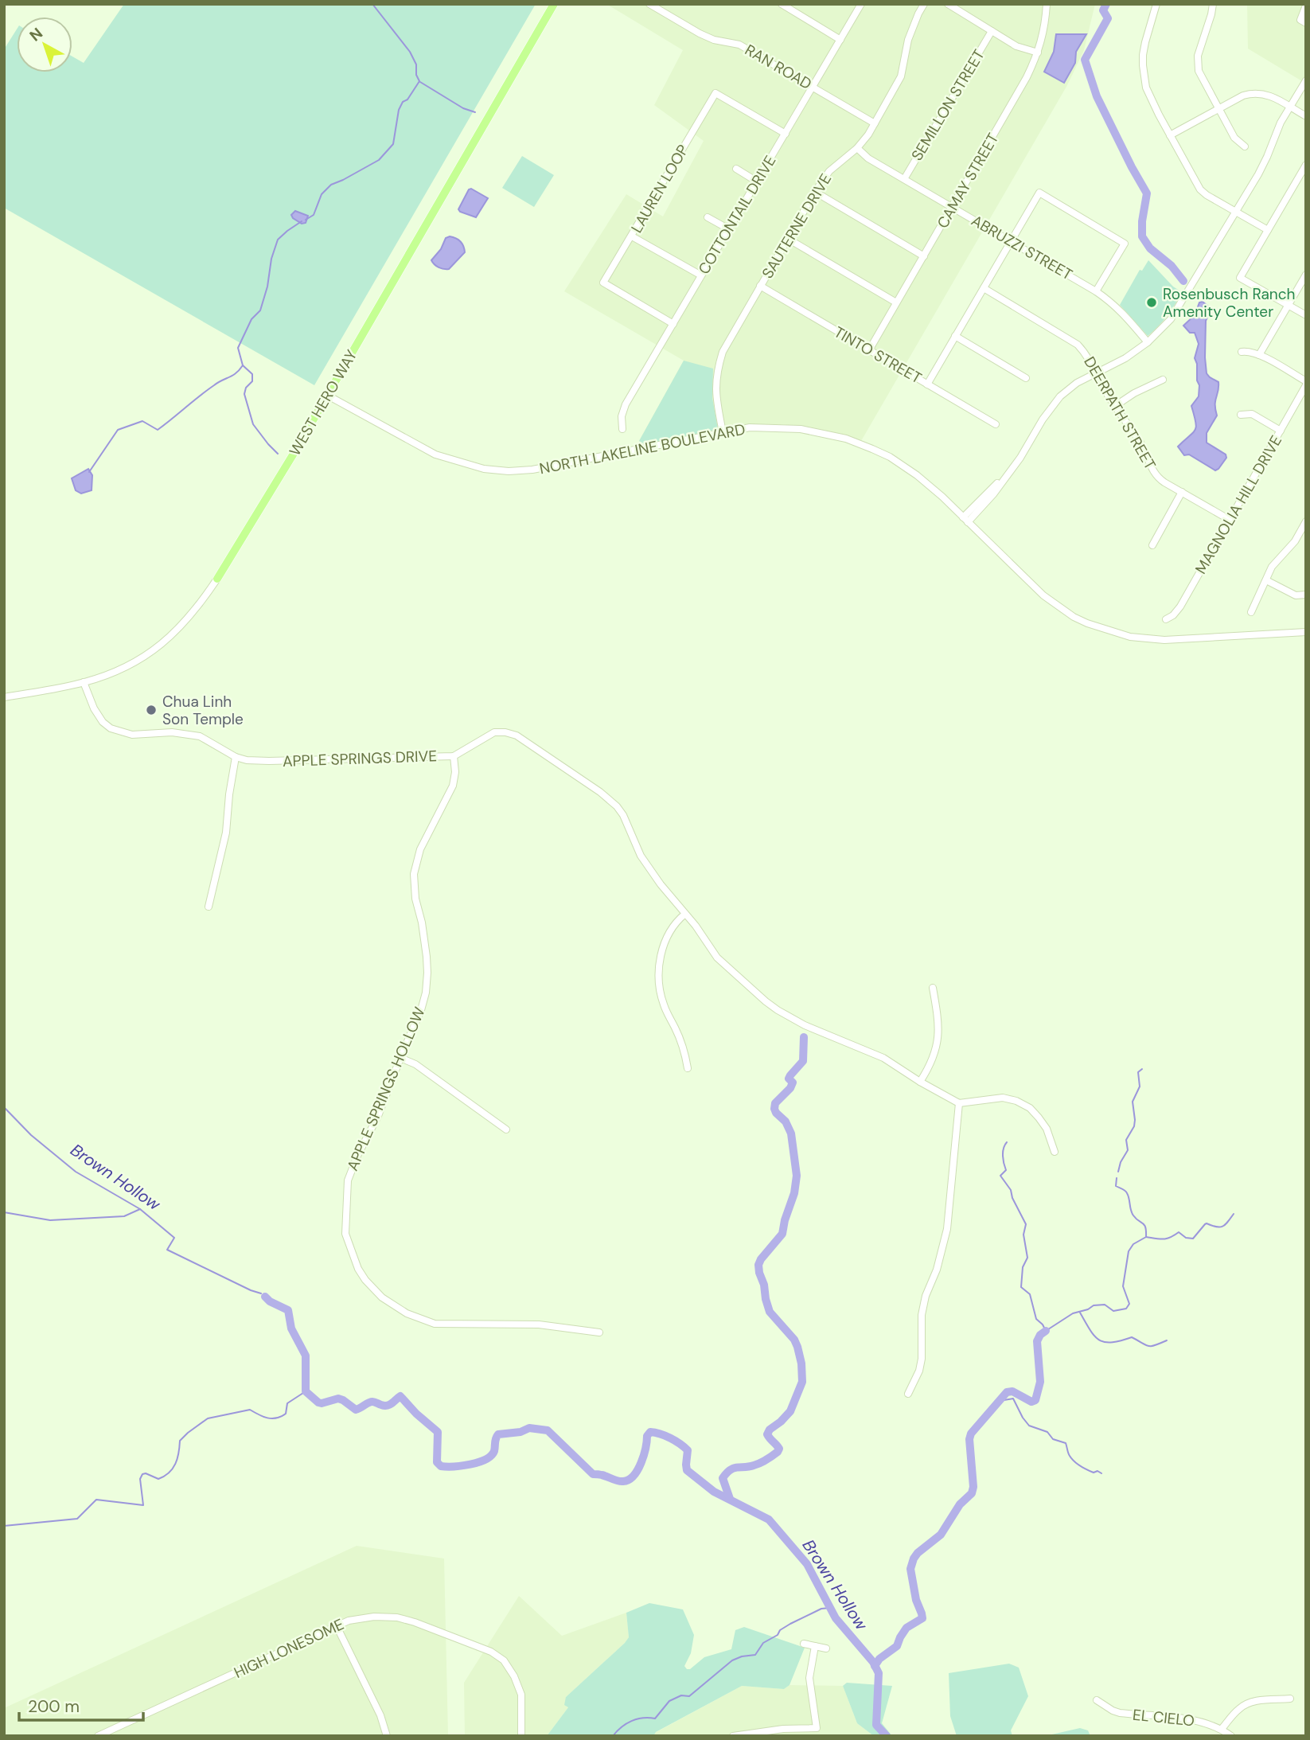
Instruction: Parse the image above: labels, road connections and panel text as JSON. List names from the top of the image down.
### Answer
{
  "streets": {
    "main road": ["WEST HERO WAY"],
    "street": [
      "RAN ROAD",
      "SEMILLON STREET",
      "CAMAY STREET",
      "LAUREN LOOP",
      "COTTONTAIL DRIVE",
      "SAUTERNE DRIVE",
      "ABRUZZI STREET",
      "TINTO STREET",
      "DEERPATH STREET",
      "NORTH LAKELINE BOULEVARD",
      "MAGNOLIA HILL DRIVE",
      "APPLE SPRINGS DRIVE",
      "APPLE SPRINGS HOLLOW",
      "HIGH LONESOME",
      "EL CIELO"
    ]
  },
  "crossings": [
    ["RAN ROAD", "COTTONTAIL DRIVE"],
    ["RAN ROAD", "SAUTERNE DRIVE"],
    ["SEMILLON STREET", "ABRUZZI STREET"],
    ["CAMAY STREET", "ABRUZZI STREET"],
    ["CAMAY STREET", "TINTO STREET"],
    ["LAUREN LOOP", "COTTONTAIL DRIVE"],
    ["SAUTERNE DRIVE", "ABRUZZI STREET"],
    ["SAUTERNE DRIVE", "TINTO STREET"],
    ["SAUTERNE DRIVE", "NORTH LAKELINE BOULEVARD"],
    ["WEST HERO WAY", "NORTH LAKELINE BOULEVARD"],
    ["WEST HERO WAY", "APPLE SPRINGS DRIVE"],
    ["DEERPATH STREET", "MAGNOLIA HILL DRIVE"],
    ["APPLE SPRINGS DRIVE", "APPLE SPRINGS HOLLOW"]
  ],
  "water": ["Brown Hollow"],
  "places": ["Rosenbusch Ranch Amenity Center", "Chua Linh Son Temple"],
  "scale_bar": "200 m",
  "north": "top left"
}
